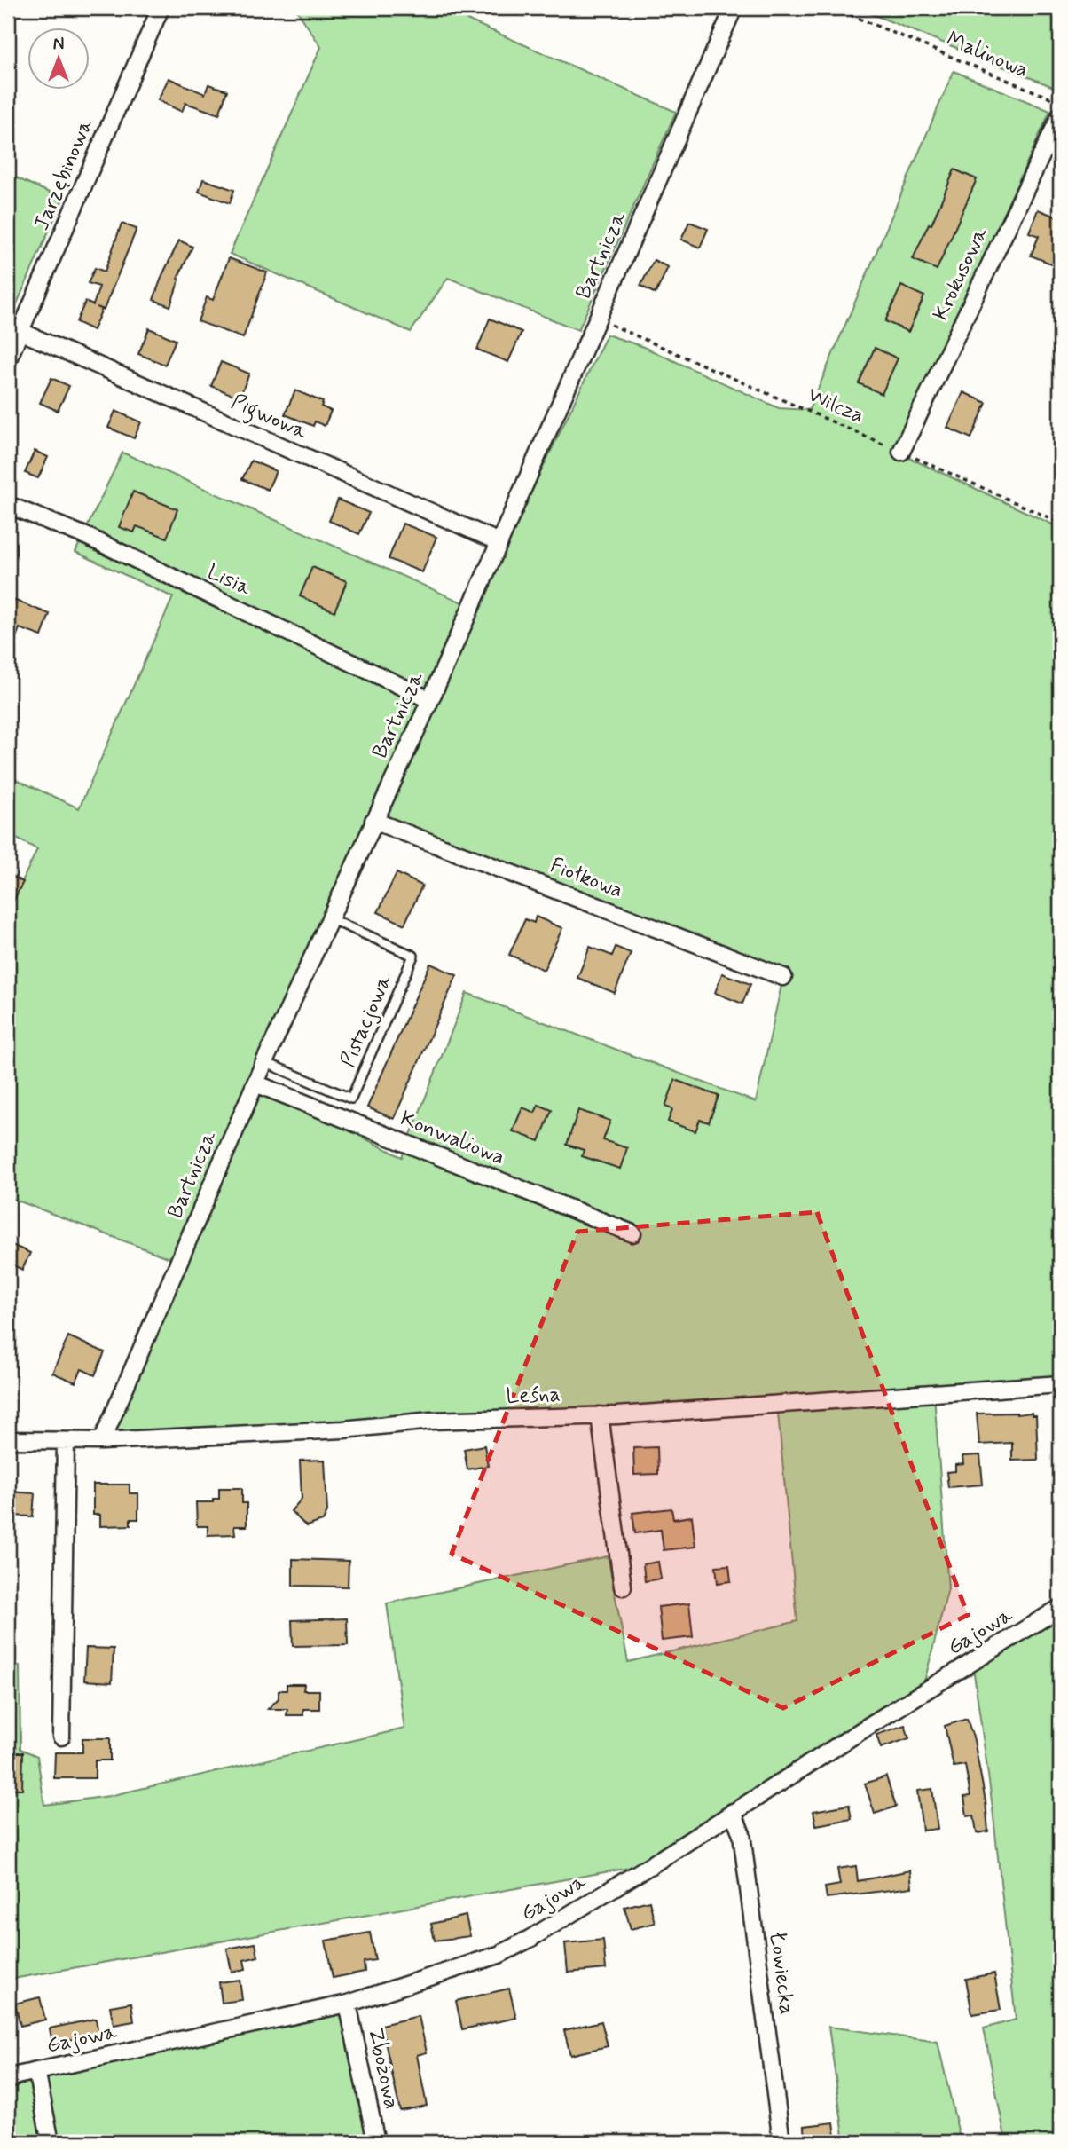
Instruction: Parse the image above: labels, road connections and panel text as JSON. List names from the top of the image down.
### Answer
{
  "streets": {
    "street": [
      "Jarzębinowa",
      "Bartnicza",
      "Krokusowa",
      "Pigwowa",
      "Lisia",
      "Fiołkowa",
      "Konwaliowa",
      "Leśna",
      "Gajowa",
      "Łowiecka",
      "Zbożowa"
    ],
    "lane": ["Pistacjowa"],
    "path": ["Malinowa", "Wilcza"]
  },
  "crossings": [
    ["Jarzębinowa", "Pigwowa"],
    ["Bartnicza", "Wilcza"],
    ["Bartnicza", "Pigwowa"],
    ["Bartnicza", "Lisia"],
    ["Bartnicza", "Fiołkowa"],
    ["Bartnicza", "Pistacjowa"],
    ["Bartnicza", "Konwaliowa"],
    ["Bartnicza", "Leśna"],
    ["Krokusowa", "Wilcza"],
    ["Gajowa", "Łowiecka"],
    ["Gajowa", "Zbożowa"]
  ],
  "north": "top"
}
